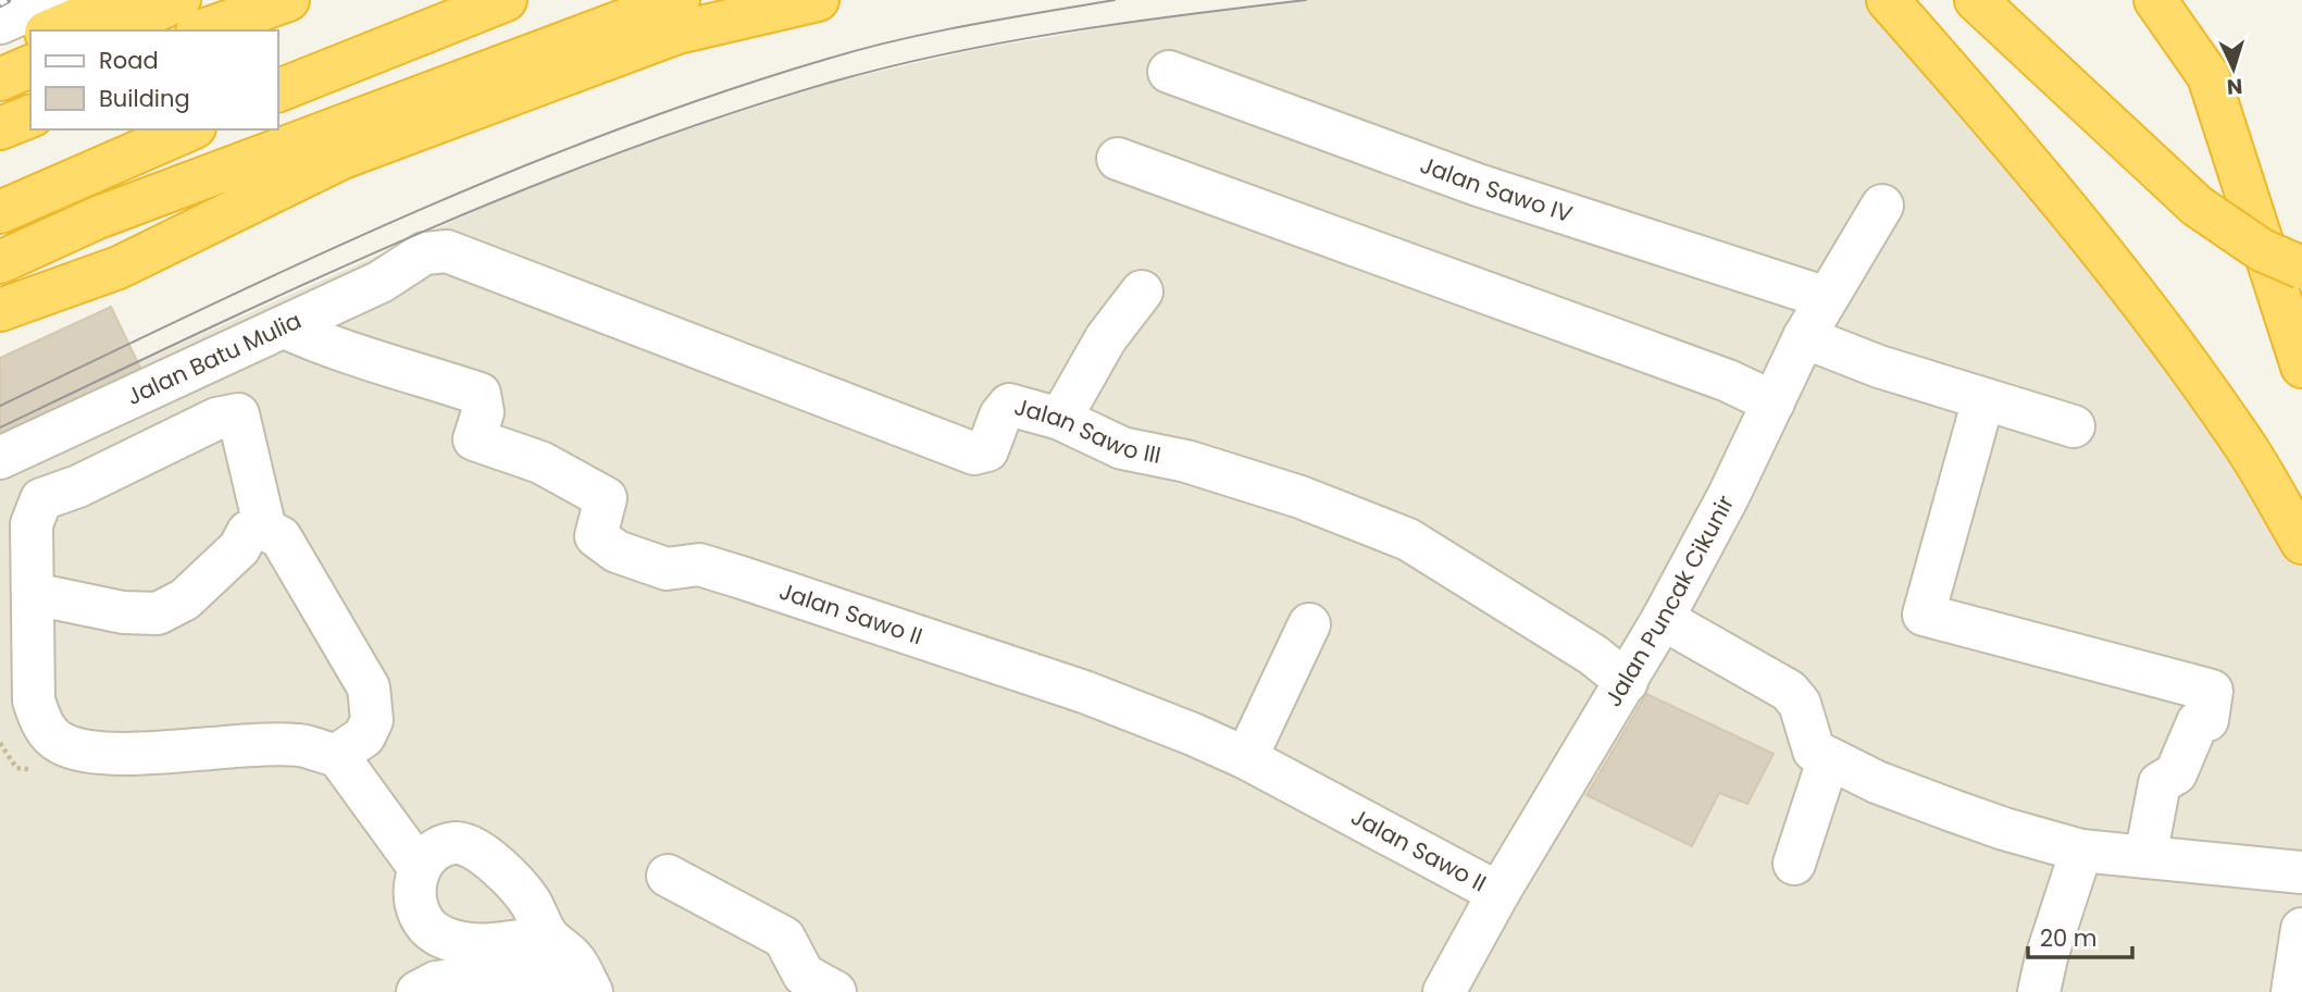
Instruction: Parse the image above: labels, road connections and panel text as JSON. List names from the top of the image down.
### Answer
{
  "streets": {
    "street": [
      "Jalan Sawo IV",
      "Jalan Batu Mulia",
      "Jalan Sawo III",
      "Jalan Puncak Cikunir",
      "Jalan Sawo II"
    ]
  },
  "crossings": [
    ["Jalan Sawo IV", "Jalan Puncak Cikunir"],
    ["Jalan Batu Mulia", "Jalan Sawo III"],
    ["Jalan Batu Mulia", "Jalan Sawo II"],
    ["Jalan Sawo III", "Jalan Puncak Cikunir"],
    ["Jalan Puncak Cikunir", "Jalan Sawo II"]
  ],
  "legend": ["Road", "Building"],
  "scale_bar": "20 m",
  "north": "bottom"
}
